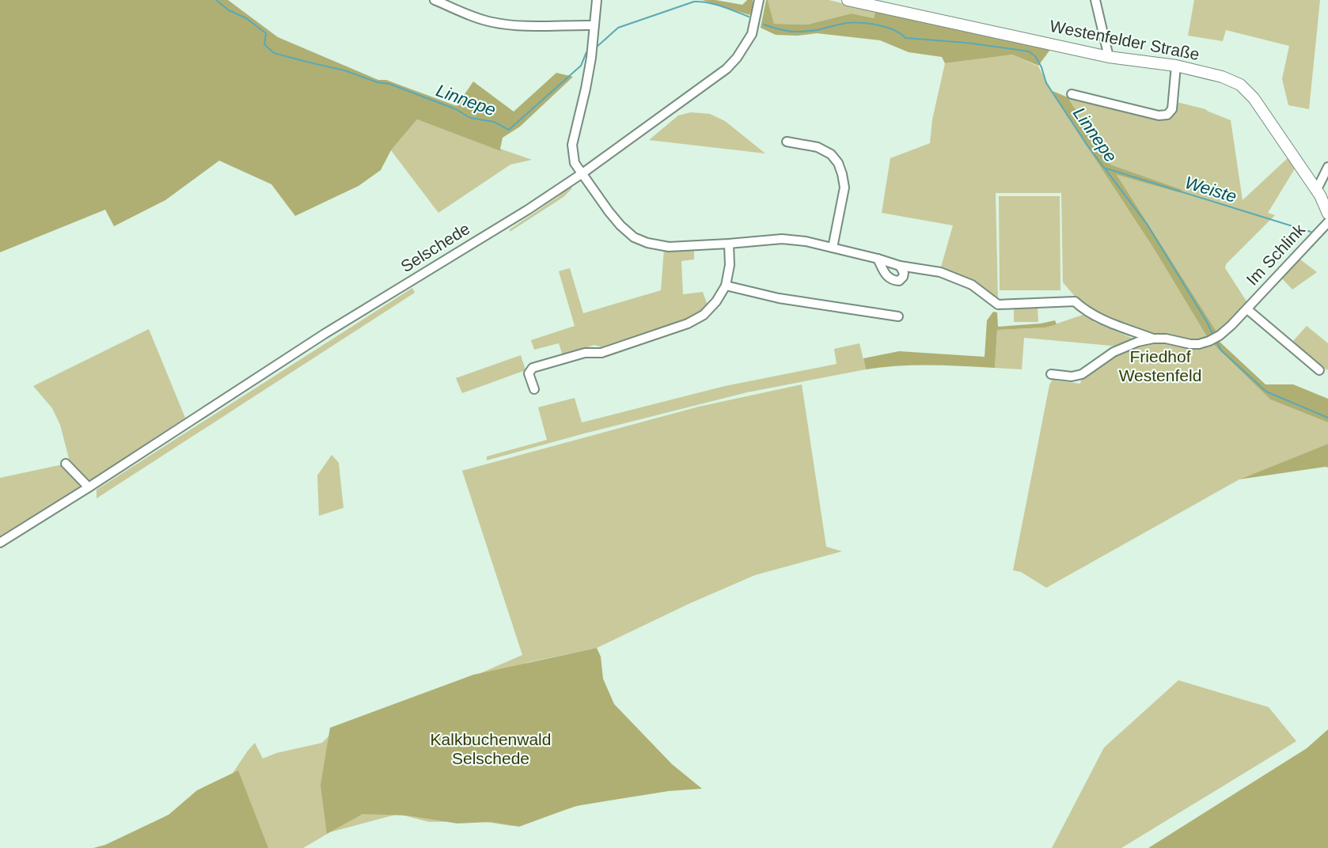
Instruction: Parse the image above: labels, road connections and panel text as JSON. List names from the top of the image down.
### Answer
{
  "streets": {
    "main road": ["Westenfelder Straße"],
    "street": ["Selschede", "Im Schlink"]
  },
  "water": ["Linnepe", "Weiste"],
  "parks": ["Friedhof Westenfeld", "Kalkbuchenwald Selschede"]
}
